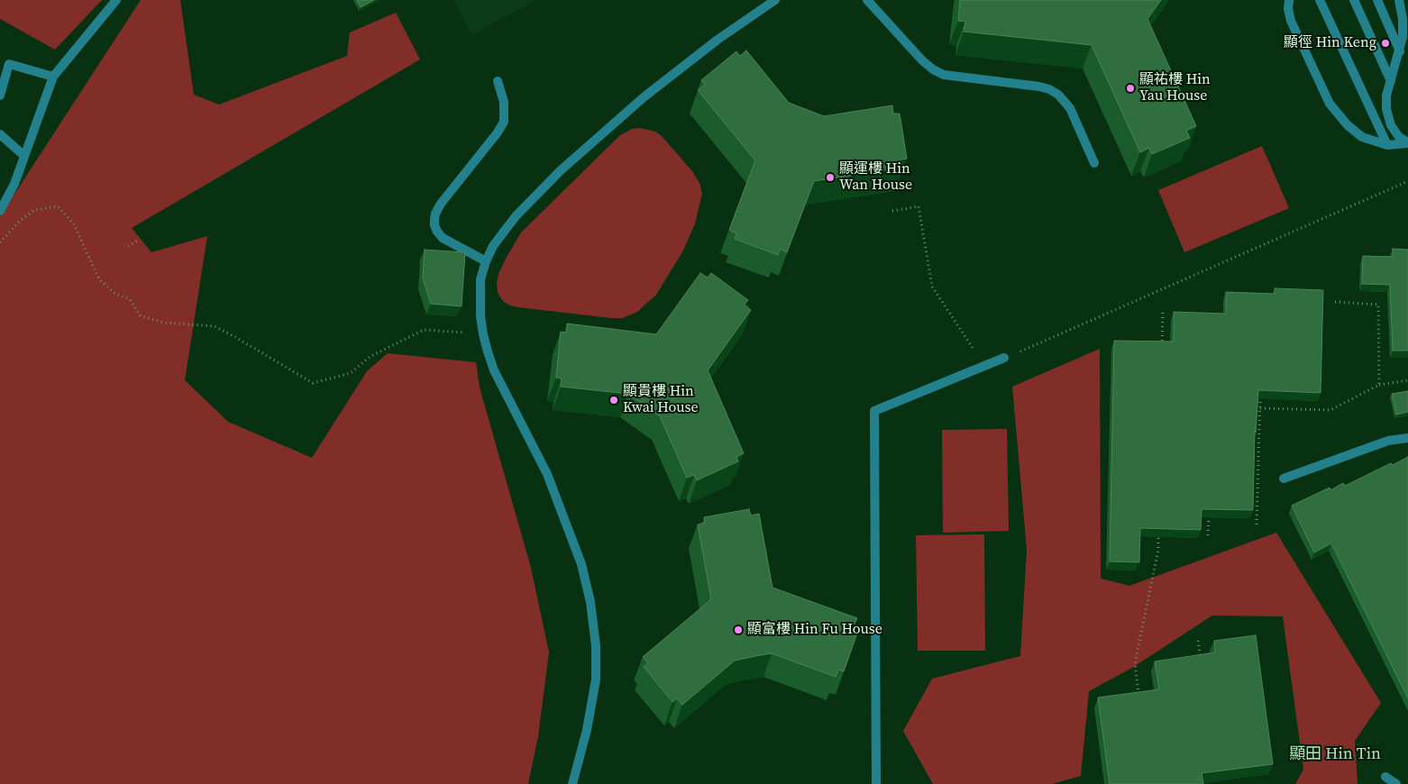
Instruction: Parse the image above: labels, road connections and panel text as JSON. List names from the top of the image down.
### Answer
{
  "districts": ["顯田 Hin Tin"],
  "places": [
    "顯徑 Hin Keng",
    "顯祐樓 Hin Yau House",
    "顯運樓 Hin Wan House",
    "顯貴樓 Hin Kwai House",
    "顯富樓 Hin Fu House"
  ]
}
